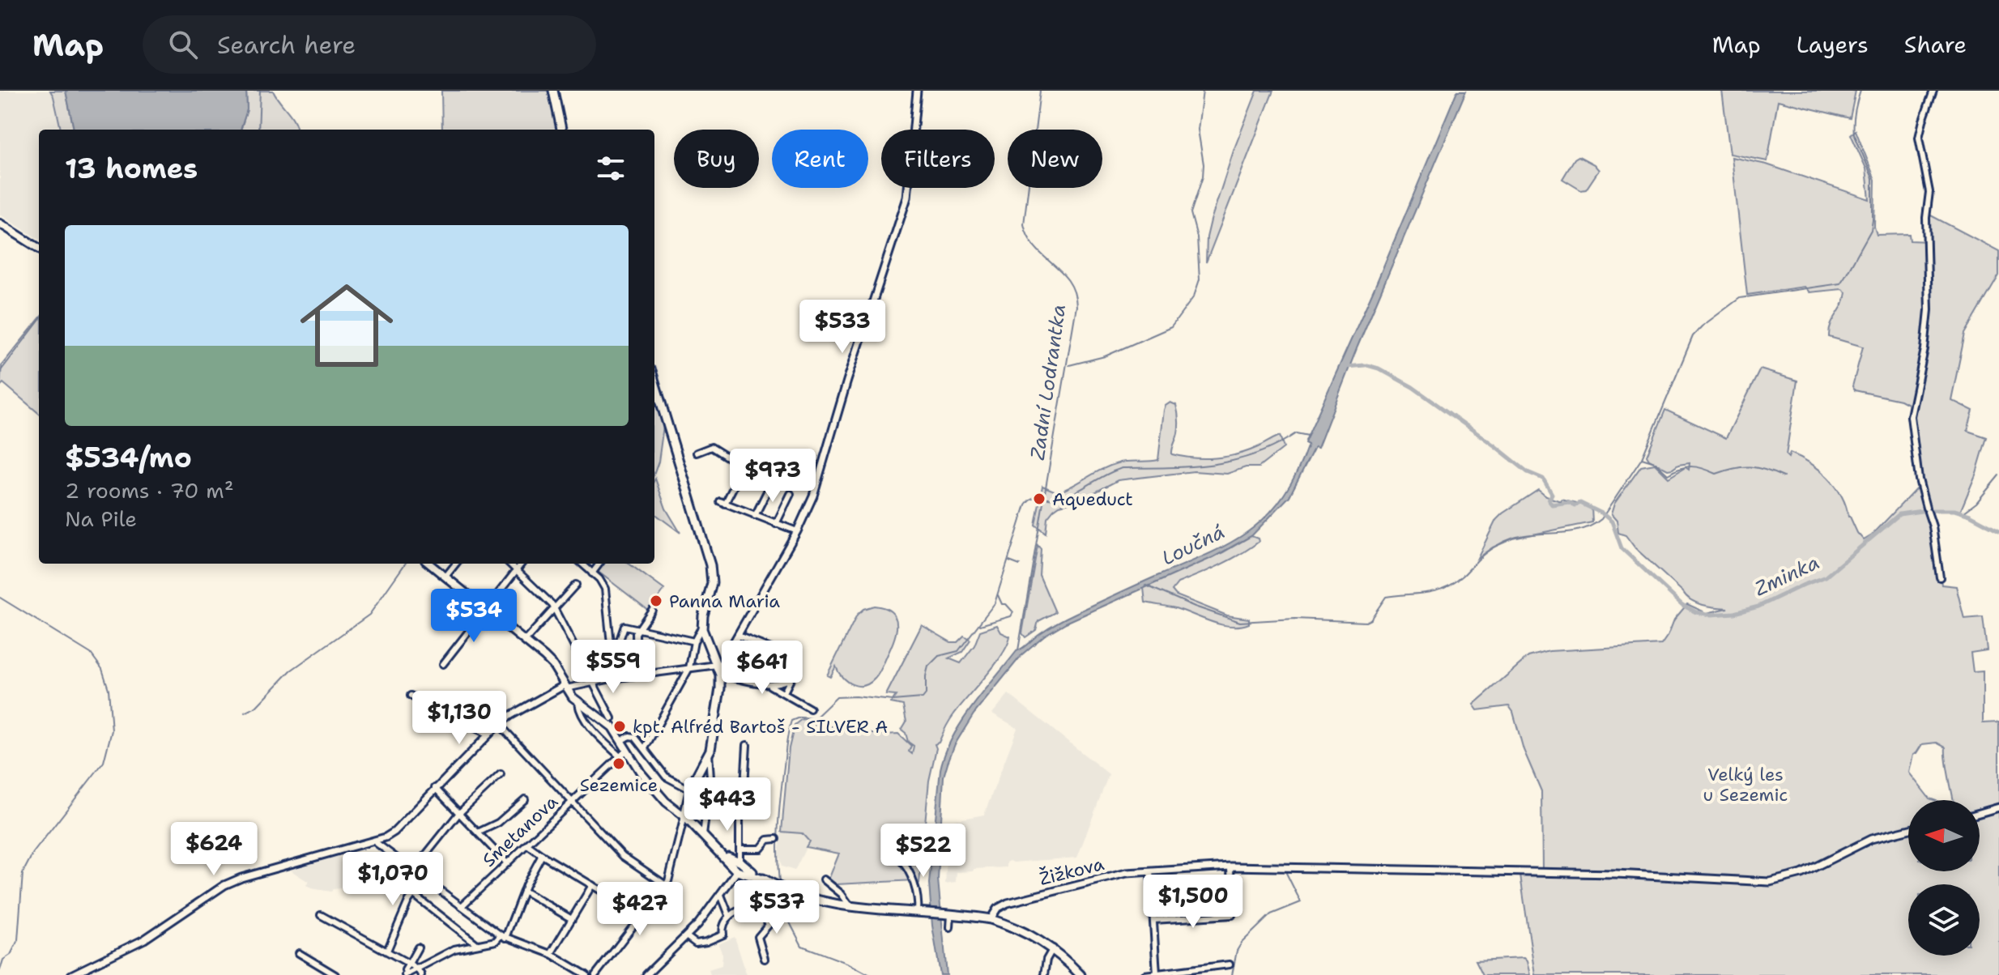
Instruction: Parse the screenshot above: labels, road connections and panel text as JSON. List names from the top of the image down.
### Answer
{
  "streets": {
    "street": ["Smetanova", "Žižkova"]
  },
  "water": ["Zadní Lodrantka", "Loučná", "Zminka"],
  "parks": ["Velký les u Sezemic"],
  "places": [
    "Aqueduct",
    "Panna Maria",
    "kpt. Alfréd Bartoš - SILVER A",
    "Sezemice"
  ],
  "north": "left",
  "page": {
    "header": "Map",
    "search": "Search here",
    "nav": ["Map", "Layers", "Share"],
    "chip": [
      "Buy",
      "Rent",
      "Filters",
      "New"
    ],
    "heading": "13 homes",
    "list": [
      {
        "name": "$534/mo",
        "note": "2 rooms · 70 m² · Na Pile"
      }
    ],
    "price": [
      "$533",
      "$973",
      "$534",
      "$559",
      "$641",
      "$1,130",
      "$443",
      "$624",
      "$522",
      "$1,070",
      "$1,500",
      "$537",
      "$427"
    ]
  }
}
